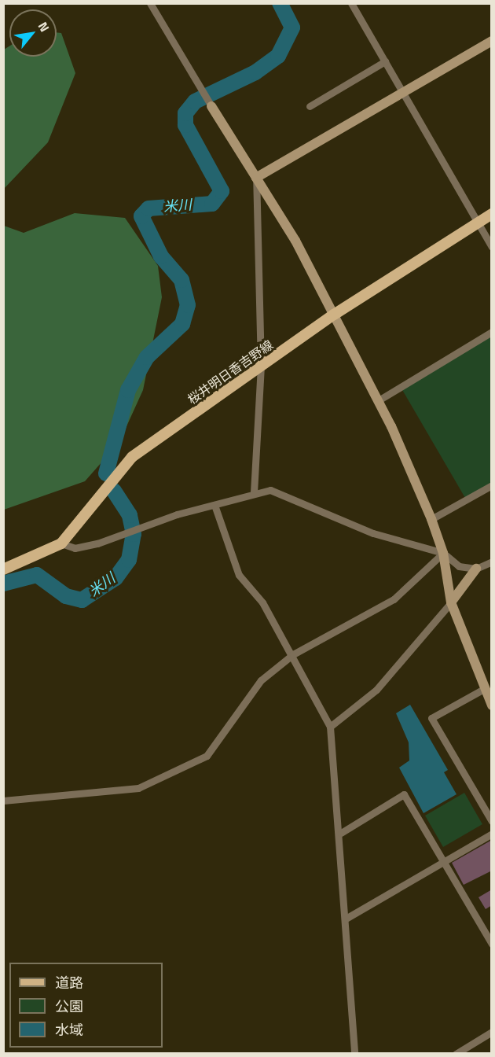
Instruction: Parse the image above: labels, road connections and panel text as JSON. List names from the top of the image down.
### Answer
{
  "streets": {
    "main road": ["桜井明日香吉野線"]
  },
  "water": ["米川"],
  "legend": ["道路", "公園", "水域"],
  "north": "top right"
}
